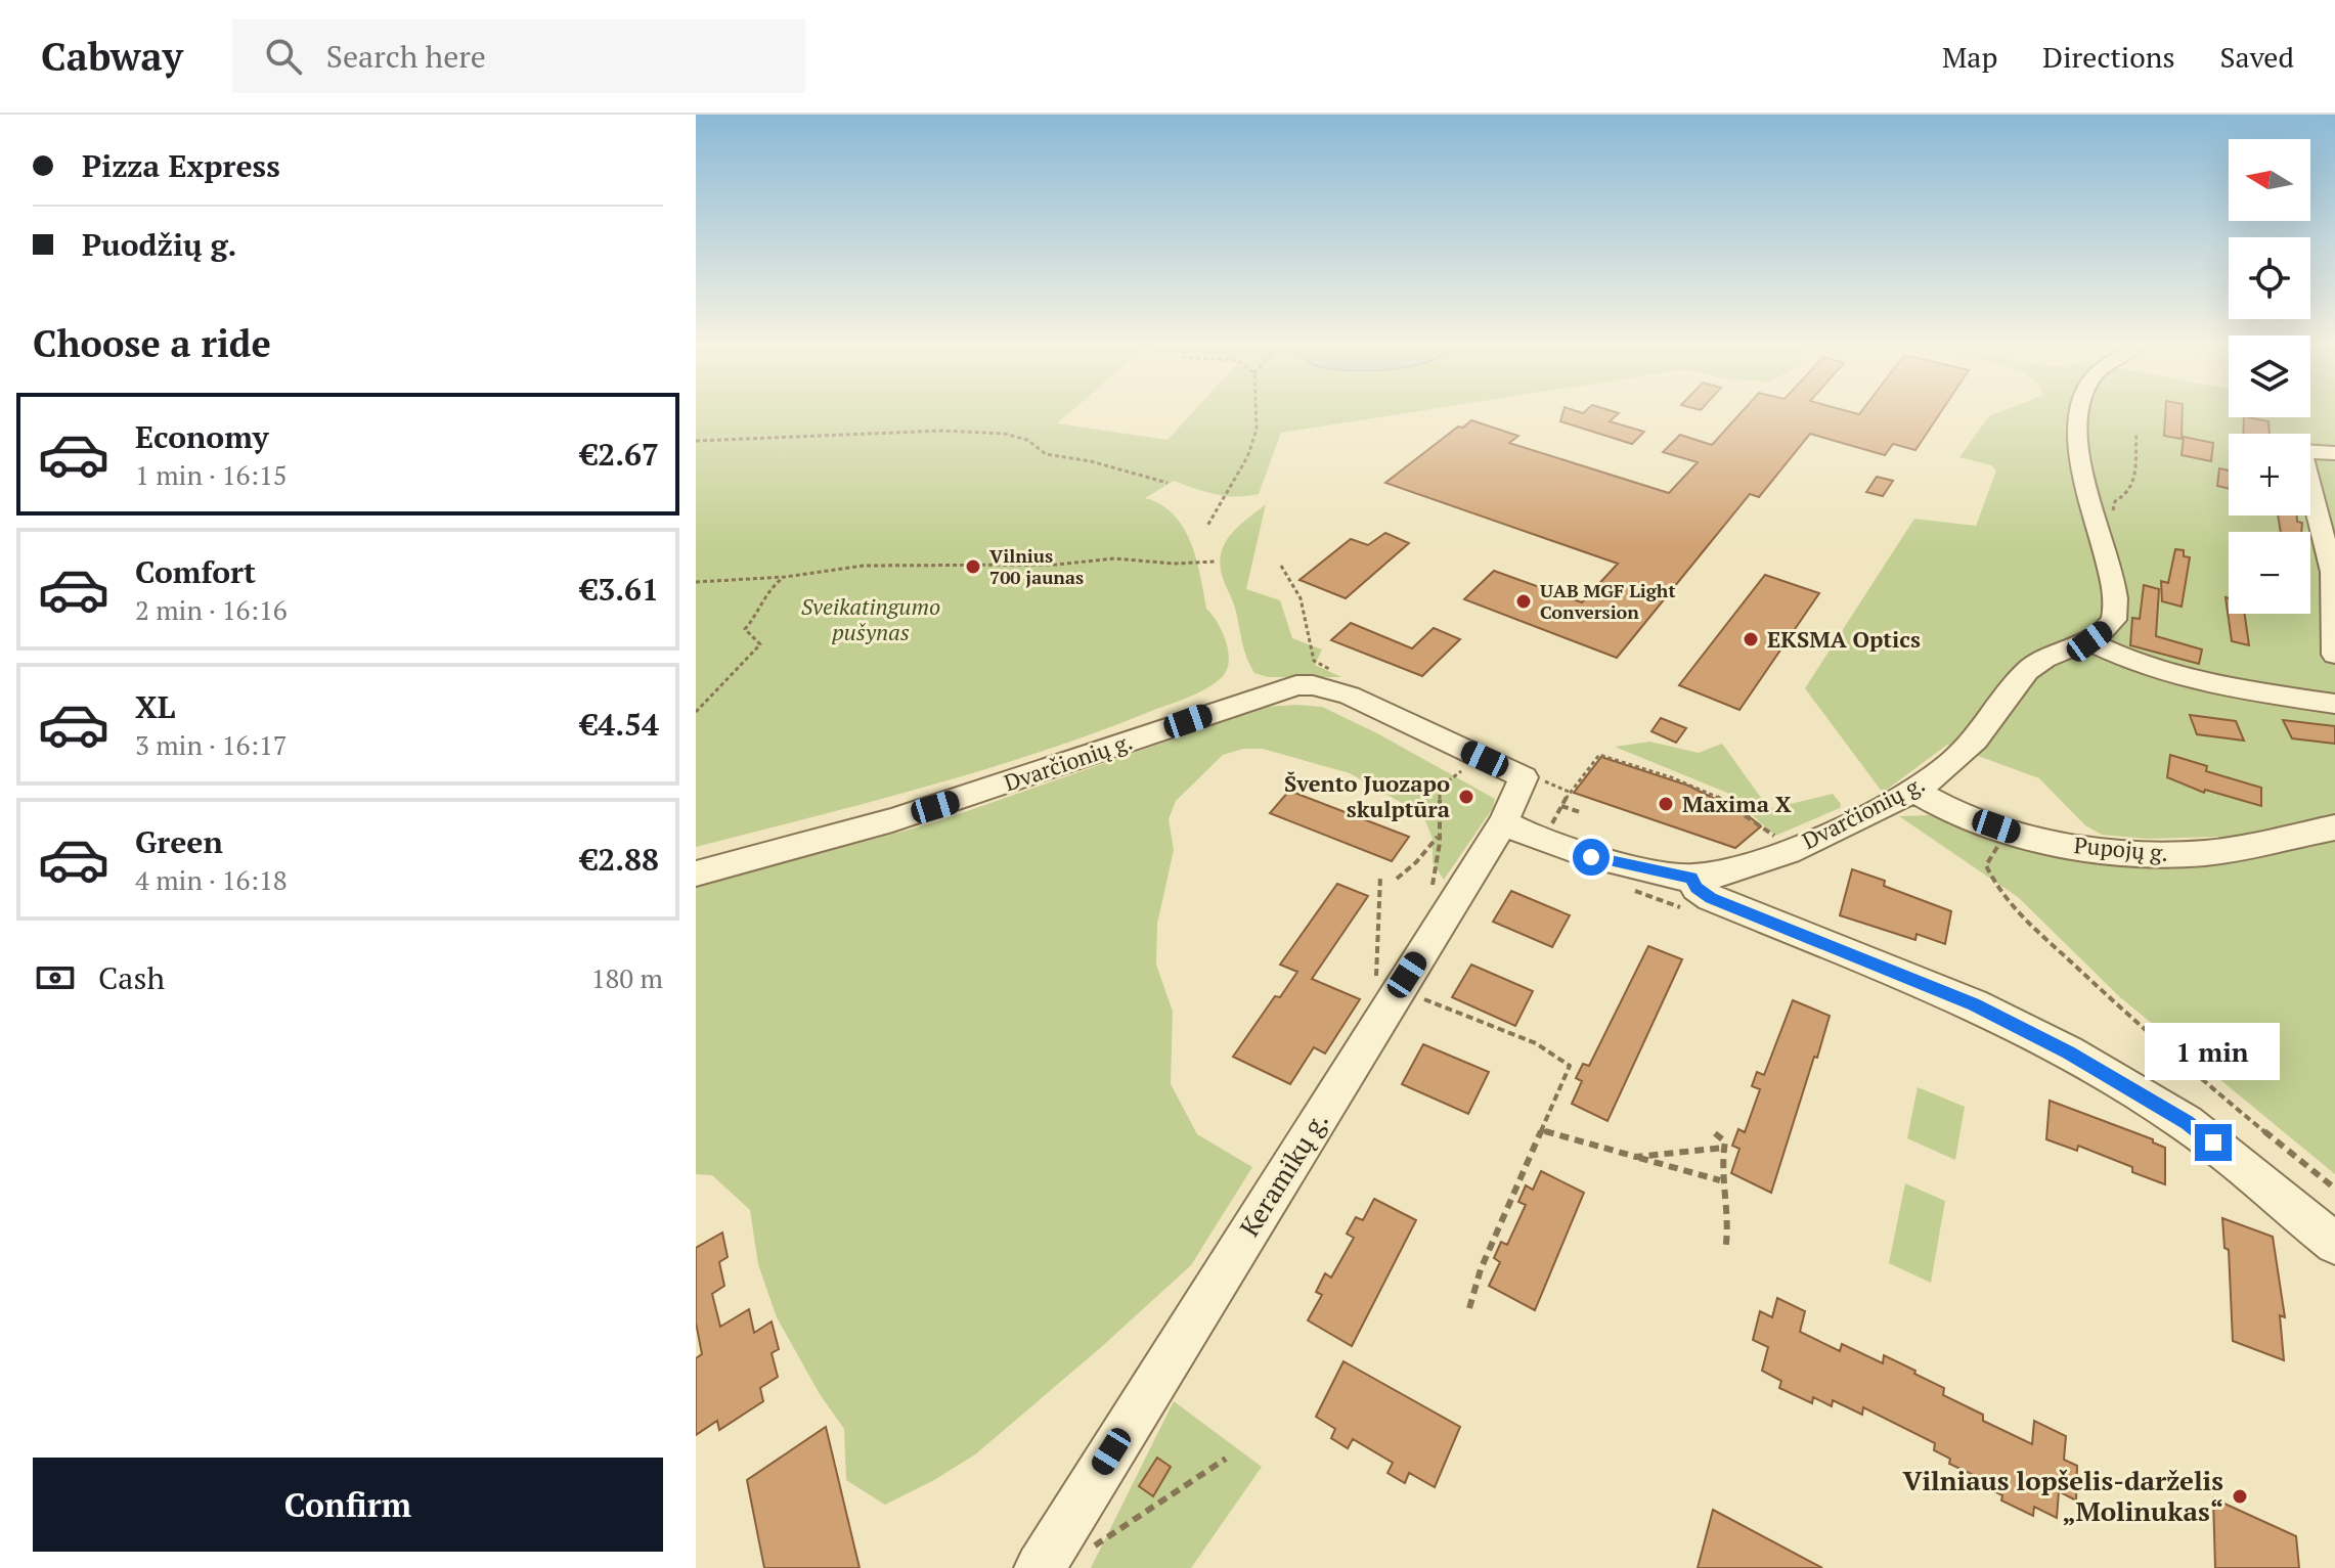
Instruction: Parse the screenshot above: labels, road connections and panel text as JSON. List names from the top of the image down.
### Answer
{
  "streets": {
    "street": ["Dvarčionių g.", "Pupojų g.", "Keramikų g."]
  },
  "crossings": [
    ["Dvarčionių g.", "Pupojų g."],
    ["Dvarčionių g.", "Keramikų g."]
  ],
  "parks": ["Sveikatingumo pušynas"],
  "places": [
    "Vilnius 700 jaunas",
    "UAB MGF Light Conversion",
    "EKSMA Optics",
    "Švento Juozapo skulptūra",
    "Maxima X",
    "Vilniaus lopšelis-darželis „Molinukas“"
  ],
  "north": "left",
  "page": {
    "header": "Cabway",
    "search": "Search here",
    "nav": ["Map", "Directions", "Saved"],
    "banner": ["Pizza Express", "Puodžių g."],
    "map_buttons": ["+", "−"],
    "heading": "Choose a ride",
    "list": [
      {
        "name": "Economy",
        "note": "1 min · 16:15",
        "value": "€2.67"
      },
      {
        "name": "Comfort",
        "note": "2 min · 16:16",
        "value": "€3.61"
      },
      {
        "name": "XL",
        "note": "3 min · 16:17",
        "value": "€4.54"
      },
      {
        "name": "Green",
        "note": "4 min · 16:18",
        "value": "€2.88"
      }
    ],
    "pay": ["Cash", "180 m"],
    "bubble": "1 min",
    "buttons": "Confirm"
  }
}
